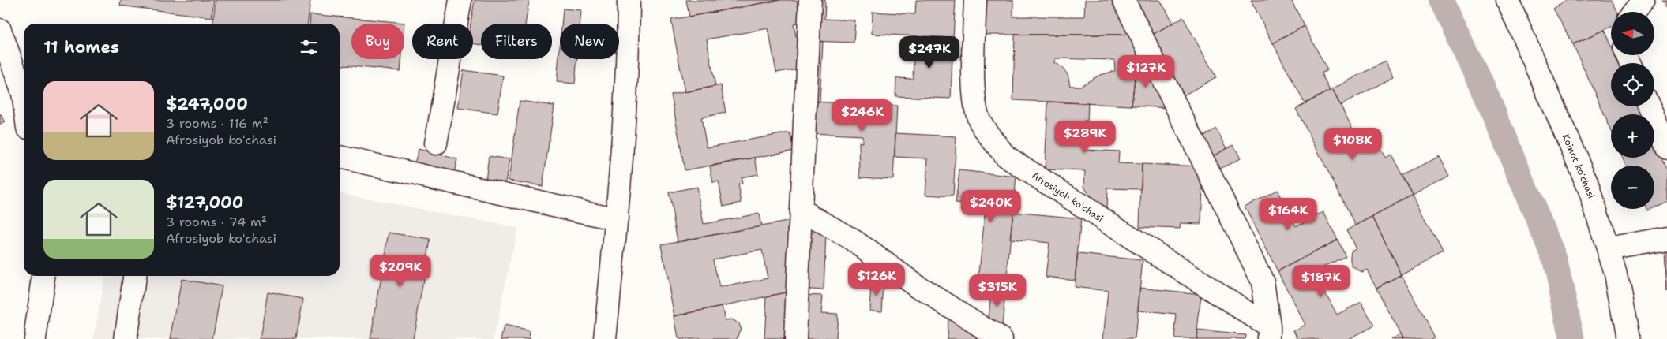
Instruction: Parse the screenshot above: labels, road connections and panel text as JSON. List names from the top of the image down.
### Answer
{
  "streets": {
    "street": ["Koinot koʻchasi", "Afrosiyob koʻchasi"]
  },
  "north": "left",
  "page": {
    "map_buttons": ["+", "−"],
    "chip": [
      "Buy",
      "Rent",
      "Filters",
      "New"
    ],
    "heading": "11 homes",
    "price": [
      "$247K",
      "$127K",
      "$246K",
      "$289K",
      "$108K",
      "$240K",
      "$164K",
      "$209K",
      "$126K",
      "$187K",
      "$315K"
    ],
    "list": [
      {
        "name": "$247,000",
        "note": "3 rooms · 116 m² · Afrosiyob koʻchasi"
      },
      {
        "name": "$127,000",
        "note": "3 rooms · 74 m² · Afrosiyob koʻchasi"
      }
    ]
  }
}
